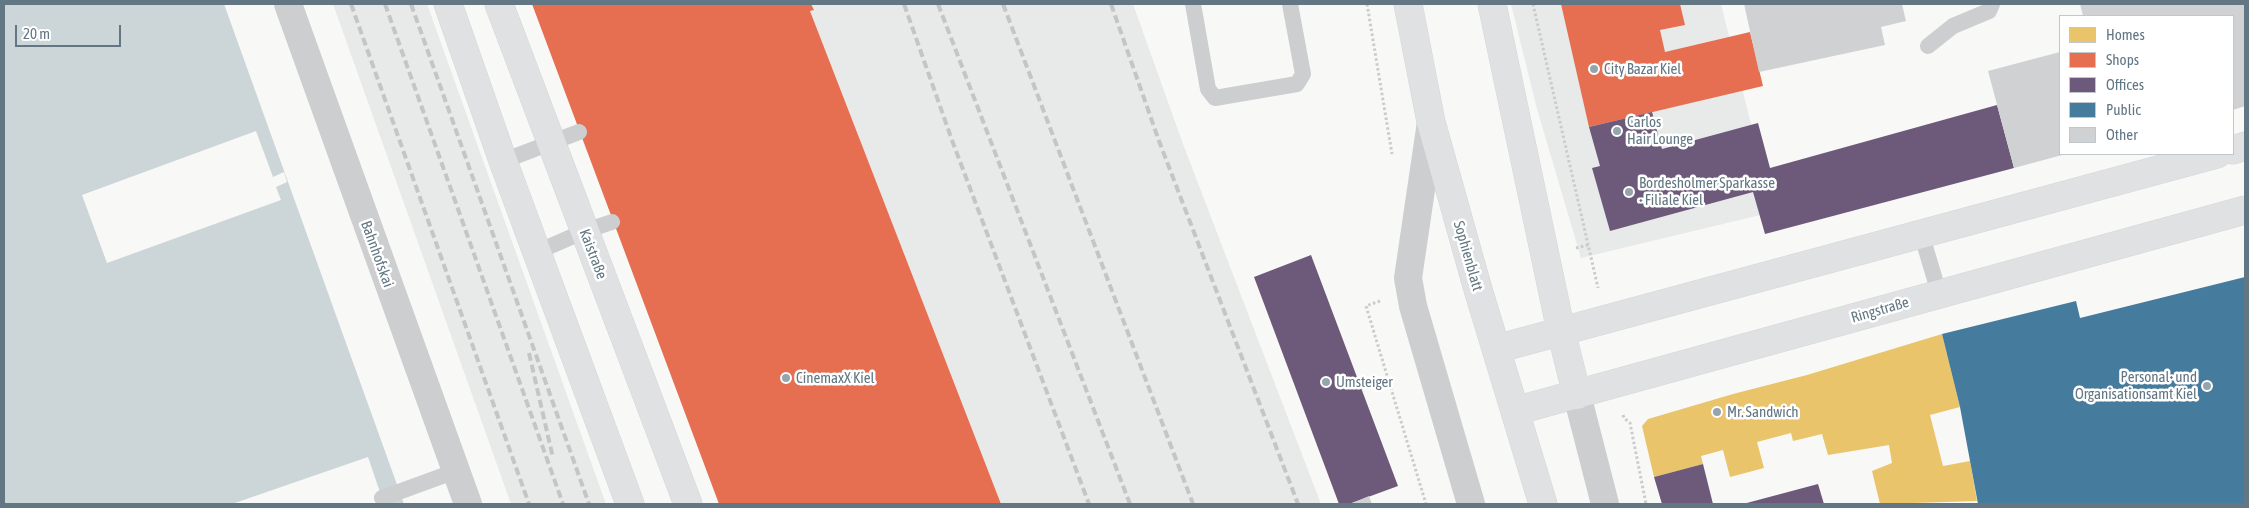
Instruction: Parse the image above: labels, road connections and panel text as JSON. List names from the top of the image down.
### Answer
{
  "streets": {
    "main road": ["Kaistraße", "Sophienblatt", "Ringstraße"],
    "street": ["Bahnhofskai"]
  },
  "crossings": [
    ["Sophienblatt", "Ringstraße"]
  ],
  "places": [
    "City Bazar Kiel",
    "Carlos Hair Lounge",
    "Bordesholmer Sparkasse - Filiale Kiel",
    "CinemaxX Kiel",
    "Umsteiger",
    "Personal- und Organisationsamt Kiel",
    "Mr. Sandwich"
  ],
  "legend": [
    "Homes",
    "Shops",
    "Offices",
    "Public",
    "Other"
  ],
  "scale_bar": "20 m"
}
